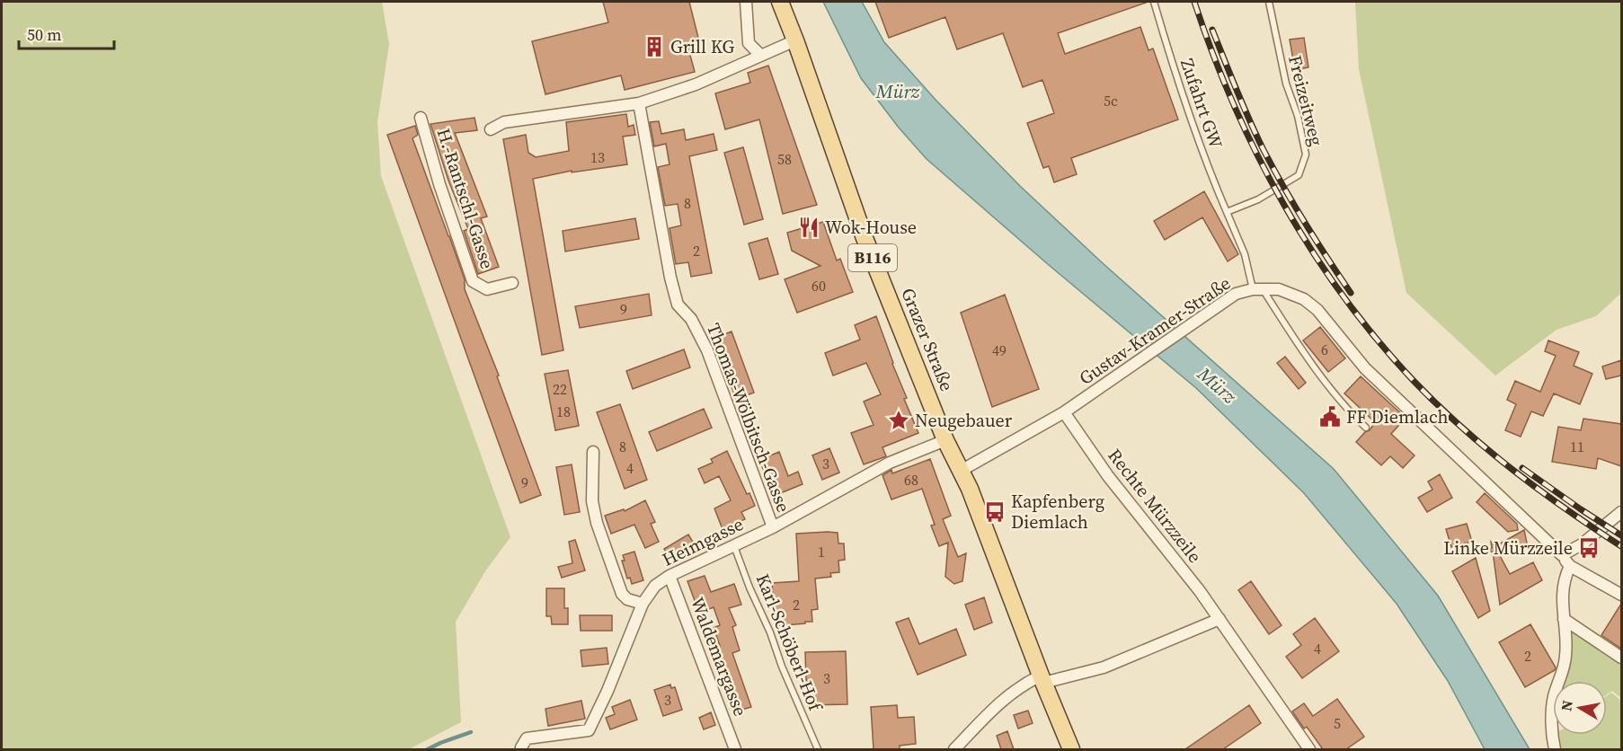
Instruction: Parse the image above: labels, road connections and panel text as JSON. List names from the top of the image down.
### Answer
{
  "streets": {
    "main road": ["B116", "Grazer Straße"],
    "street": [
      "H.-Rantschl-Gasse",
      "Gustav-Kramer-Straße",
      "Thomas-Wölbitsch-Gasse",
      "Rechte Mürzzeile",
      "Heimgasse",
      "Waldemargasse"
    ],
    "lane": ["Freizeitweg", "Zufahrt GW", "Karl-Schöberl-Hof"]
  },
  "crossings": [
    ["Freizeitweg", "Zufahrt GW"],
    ["Gustav-Kramer-Straße", "Grazer Straße"],
    ["Gustav-Kramer-Straße", "Rechte Mürzzeile"],
    ["Grazer Straße", "Heimgasse"],
    ["Thomas-Wölbitsch-Gasse", "Heimgasse"],
    ["Heimgasse", "Karl-Schöberl-Hof"],
    ["Heimgasse", "Waldemargasse"]
  ],
  "water": ["Mürz"],
  "places": {
    "building": ["Grill KG"],
    "restaurant": ["Wok-House"],
    "public building": ["FF Diemlach"],
    "place": ["Neugebauer"],
    "bus stop": ["Kapfenberg Diemlach", "Linke Mürzzeile"]
  },
  "house_numbers": [
    "5c",
    "13",
    "58",
    "8",
    "2",
    "60",
    "9",
    "6",
    "49",
    "22",
    "18",
    "8",
    "11",
    "3",
    "4",
    "68",
    "9",
    "1",
    "2",
    "4",
    "2",
    "3",
    "3",
    "5"
  ],
  "scale_bar": "50 m",
  "north": "left"
}
